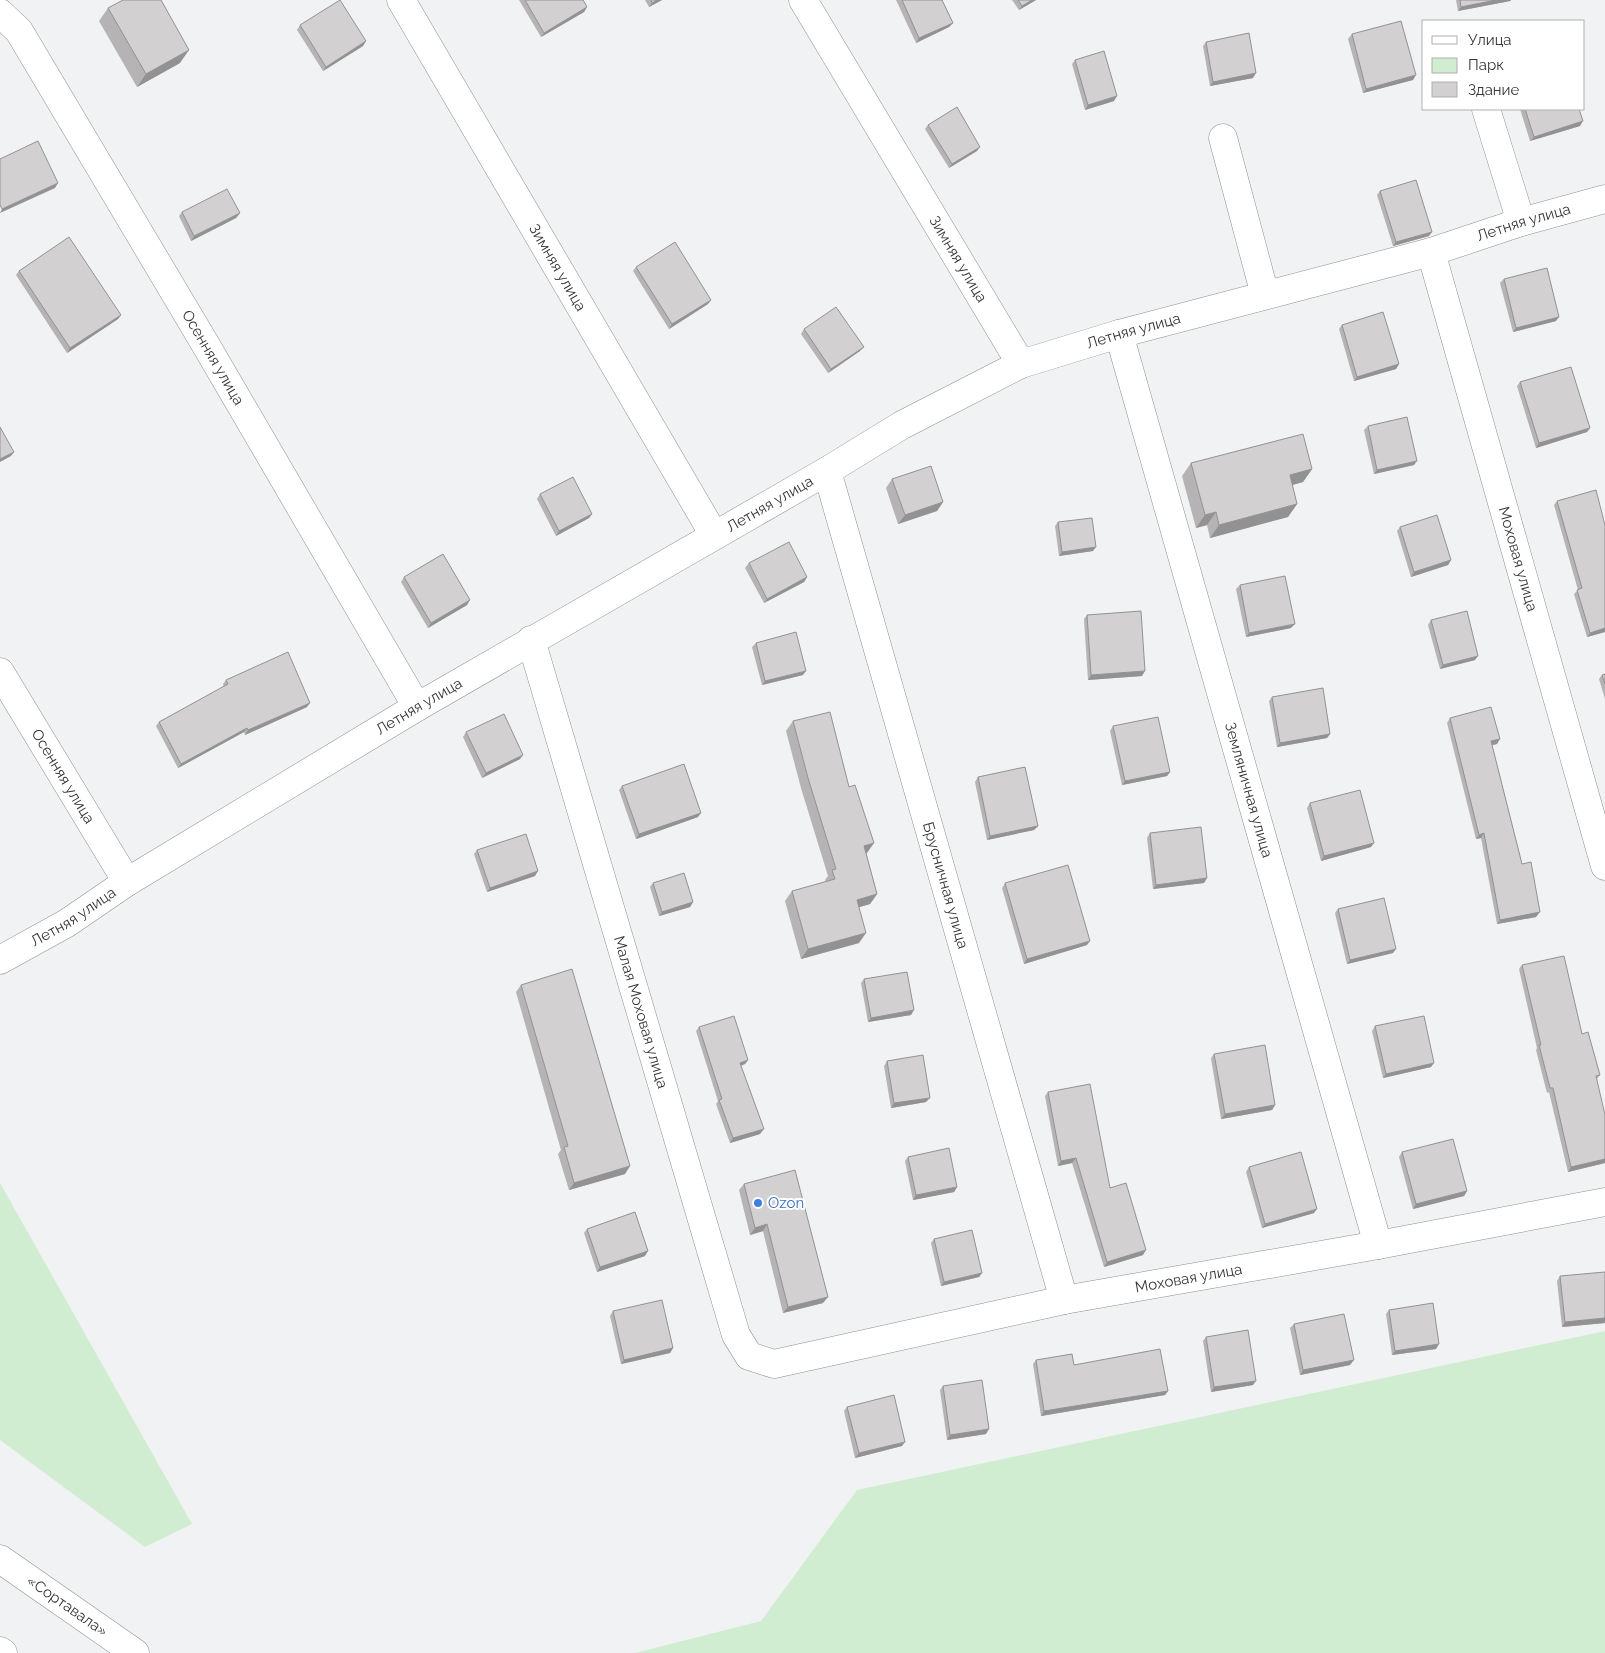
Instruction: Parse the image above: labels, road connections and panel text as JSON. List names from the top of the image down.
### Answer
{
  "streets": {
    "main road": [
      "Летняя улица",
      "Зимняя улица",
      "Осенняя улица",
      "Моховая улица",
      "Земляничная улица",
      "Брусничная улица",
      "Малая Моховая улица",
      "«Сортавала»"
    ]
  },
  "crossings": [
    ["Летняя улица", "Зимняя улица"],
    ["Летняя улица", "Осенняя улица"],
    ["Летняя улица", "Моховая улица"],
    ["Летняя улица", "Земляничная улица"],
    ["Летняя улица", "Брусничная улица"],
    ["Летняя улица", "Малая Моховая улица"],
    ["Моховая улица", "Земляничная улица"],
    ["Моховая улица", "Брусничная улица"],
    ["Моховая улица", "Малая Моховая улица"]
  ],
  "places": ["Ozon"],
  "legend": ["Улица", "Парк", "Здание"]
}
